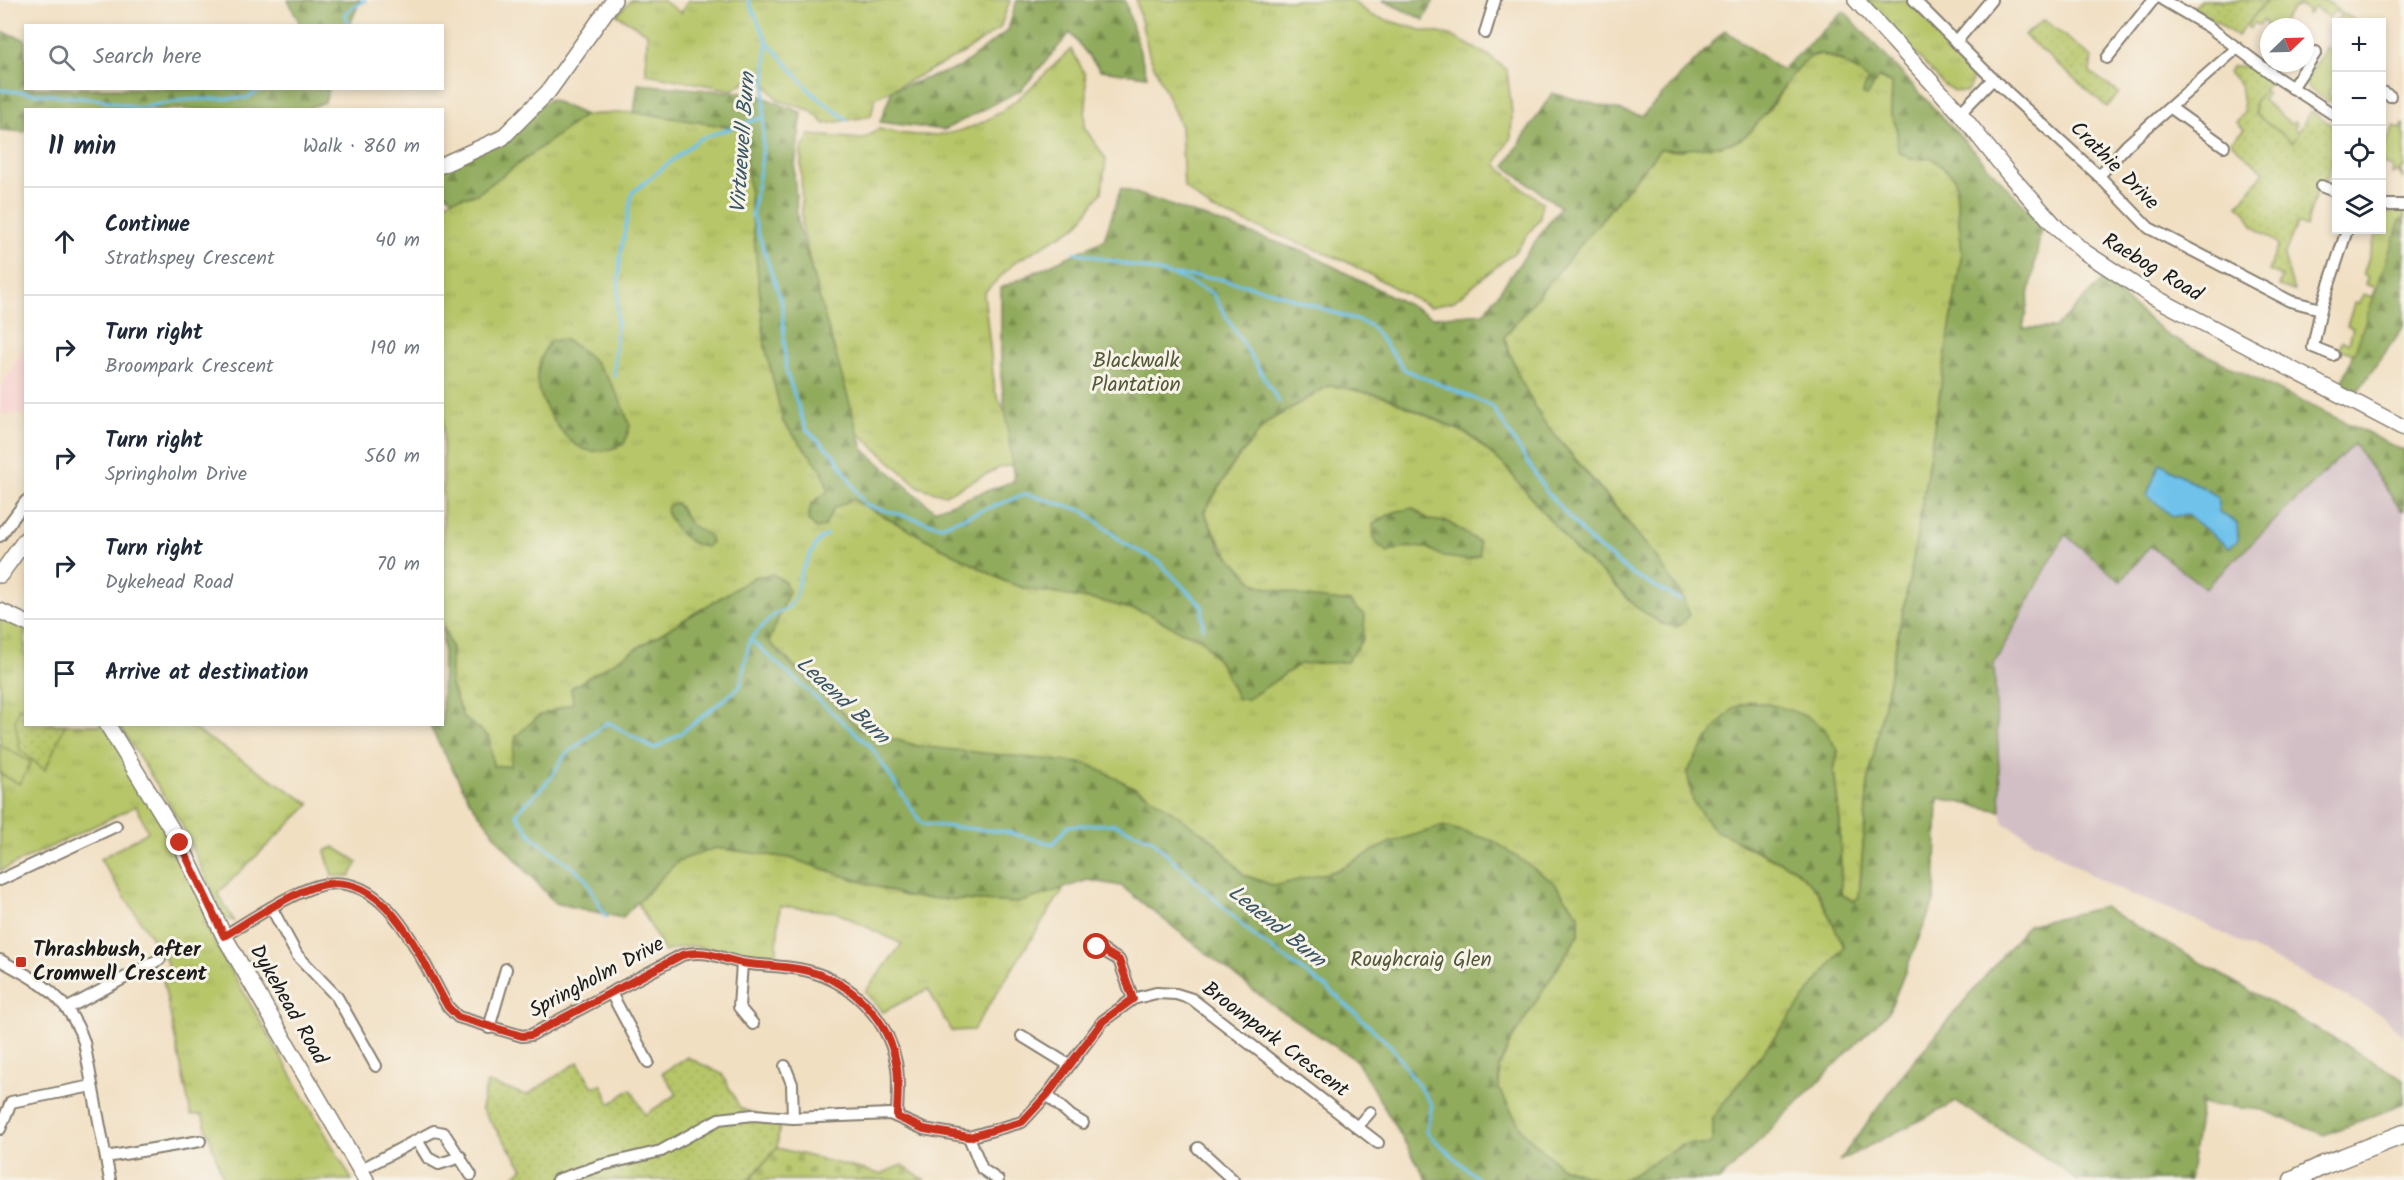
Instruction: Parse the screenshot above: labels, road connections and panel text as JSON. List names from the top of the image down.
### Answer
{
  "streets": {
    "main road": ["Raebog Road", "Dykehead Road"],
    "street": ["Crathie Drive", "Springholm Drive", "Broompark Crescent"]
  },
  "crossings": [
    ["Springholm Drive", "Dykehead Road"],
    ["Springholm Drive", "Broompark Crescent"]
  ],
  "water": ["Virtuewell Burn", "Leaend Burn"],
  "parks": ["Blackwalk Plantation", "Roughcraig Glen"],
  "places": {
    "transit": ["Thrashbush, after Cromwell Crescent"]
  },
  "north": "top right",
  "page": {
    "map_buttons": ["+", "−"],
    "search": "Search here",
    "heading": ["11 min", "Walk · 860 m"],
    "list": [
      ["Continue", "Strathspey Crescent", "40 m"],
      ["Turn right", "Broompark Crescent", "190 m"],
      ["Turn right", "Springholm Drive", "560 m"],
      ["Turn right", "Dykehead Road", "70 m"],
      "Arrive at destination"
    ]
  }
}
